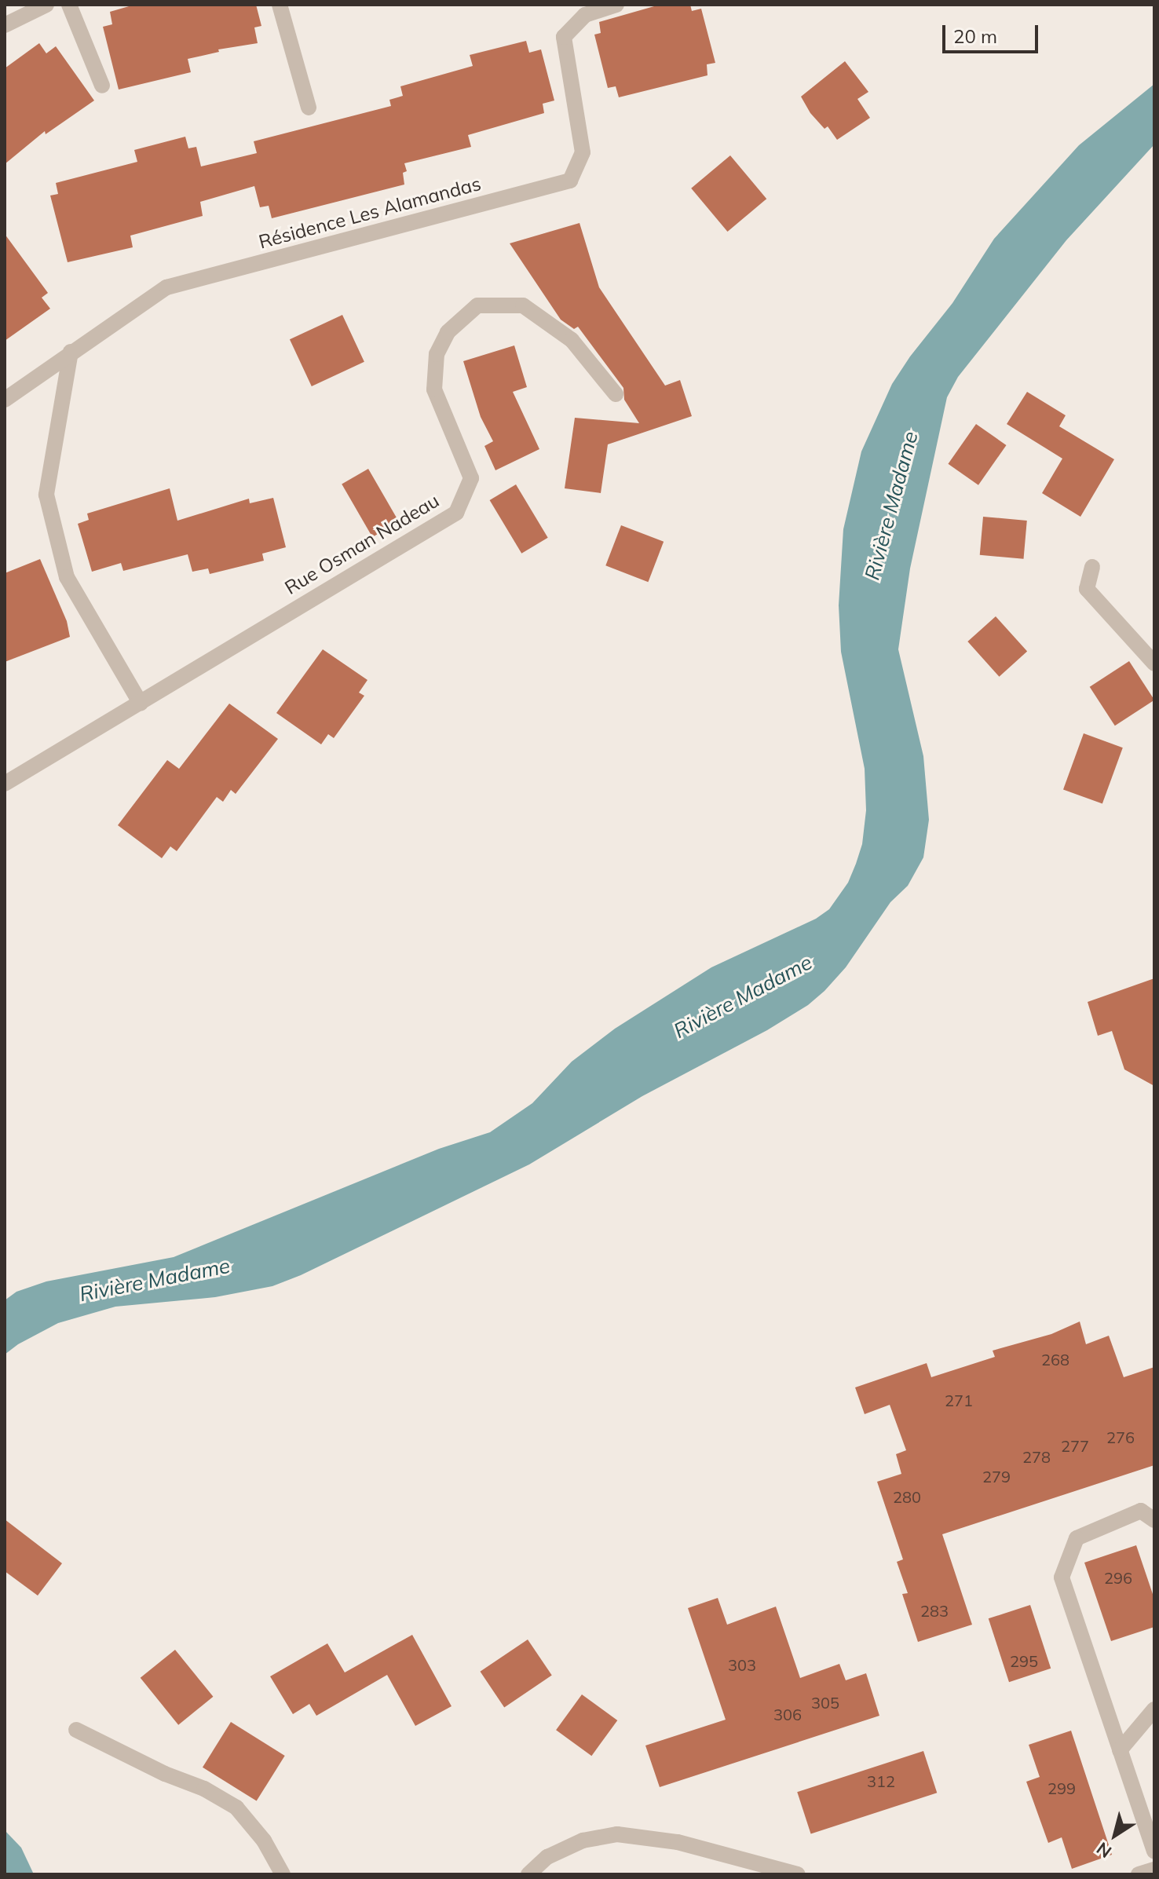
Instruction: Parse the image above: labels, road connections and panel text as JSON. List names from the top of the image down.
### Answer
{
  "streets": {
    "street": ["Résidence Les Alamandas", "Rue Osman Nadeau"]
  },
  "water": ["Rivière Madame"],
  "house_numbers": [
    "268",
    "271",
    "276",
    "277",
    "278",
    "279",
    "280",
    "296",
    "283",
    "295",
    "303",
    "305",
    "306",
    "312",
    "299"
  ],
  "scale_bar": "20 m",
  "north": "bottom left"
}
